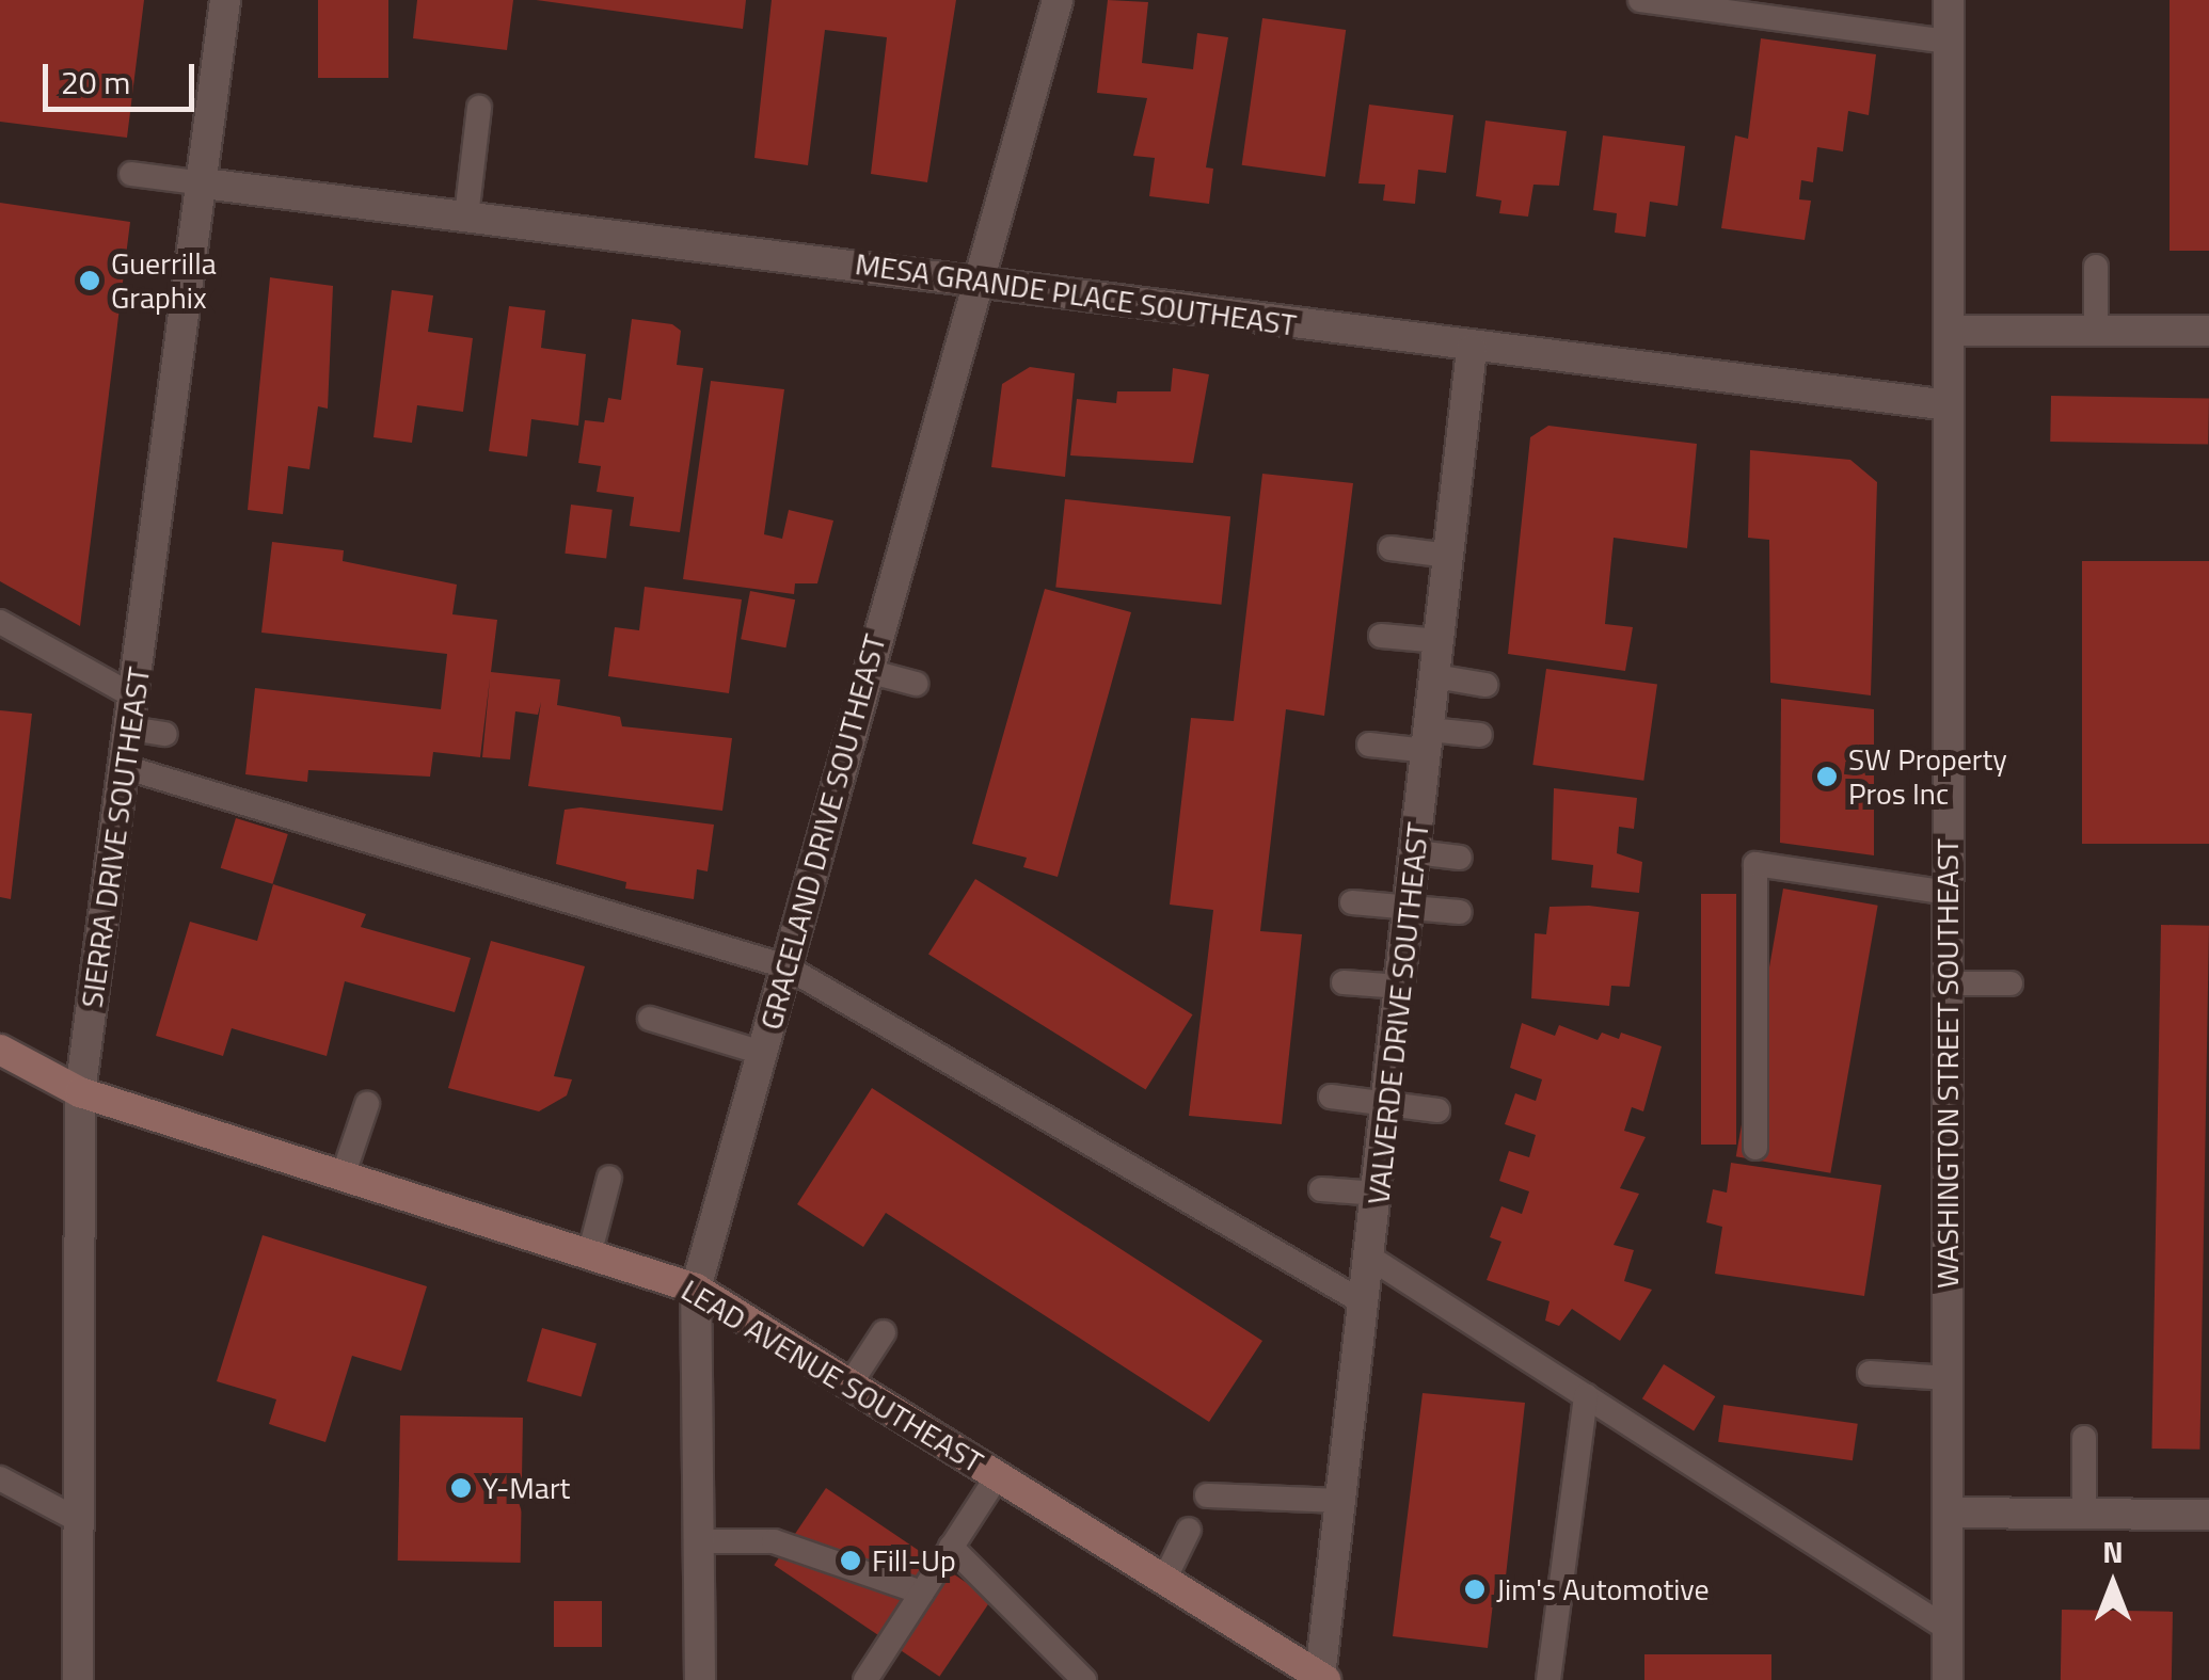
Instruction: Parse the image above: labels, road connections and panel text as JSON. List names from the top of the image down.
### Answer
{
  "streets": {
    "main road": ["LEAD AVENUE SOUTHEAST"],
    "street": [
      "MESA GRANDE PLACE SOUTHEAST",
      "GRACELAND DRIVE SOUTHEAST",
      "SIERRA DRIVE SOUTHEAST",
      "VALVERDE DRIVE SOUTHEAST",
      "WASHINGTON STREET SOUTHEAST"
    ]
  },
  "crossings": [
    ["MESA GRANDE PLACE SOUTHEAST", "GRACELAND DRIVE SOUTHEAST"],
    ["MESA GRANDE PLACE SOUTHEAST", "SIERRA DRIVE SOUTHEAST"],
    ["MESA GRANDE PLACE SOUTHEAST", "VALVERDE DRIVE SOUTHEAST"],
    ["MESA GRANDE PLACE SOUTHEAST", "WASHINGTON STREET SOUTHEAST"],
    ["GRACELAND DRIVE SOUTHEAST", "LEAD AVENUE SOUTHEAST"],
    ["SIERRA DRIVE SOUTHEAST", "LEAD AVENUE SOUTHEAST"],
    ["VALVERDE DRIVE SOUTHEAST", "LEAD AVENUE SOUTHEAST"]
  ],
  "places": [
    "Guerrilla Graphix",
    "SW Property Pros Inc",
    "Y-Mart",
    "Fill-Up",
    "Jim's Automotive"
  ],
  "scale_bar": "20 m",
  "north": "top"
}
